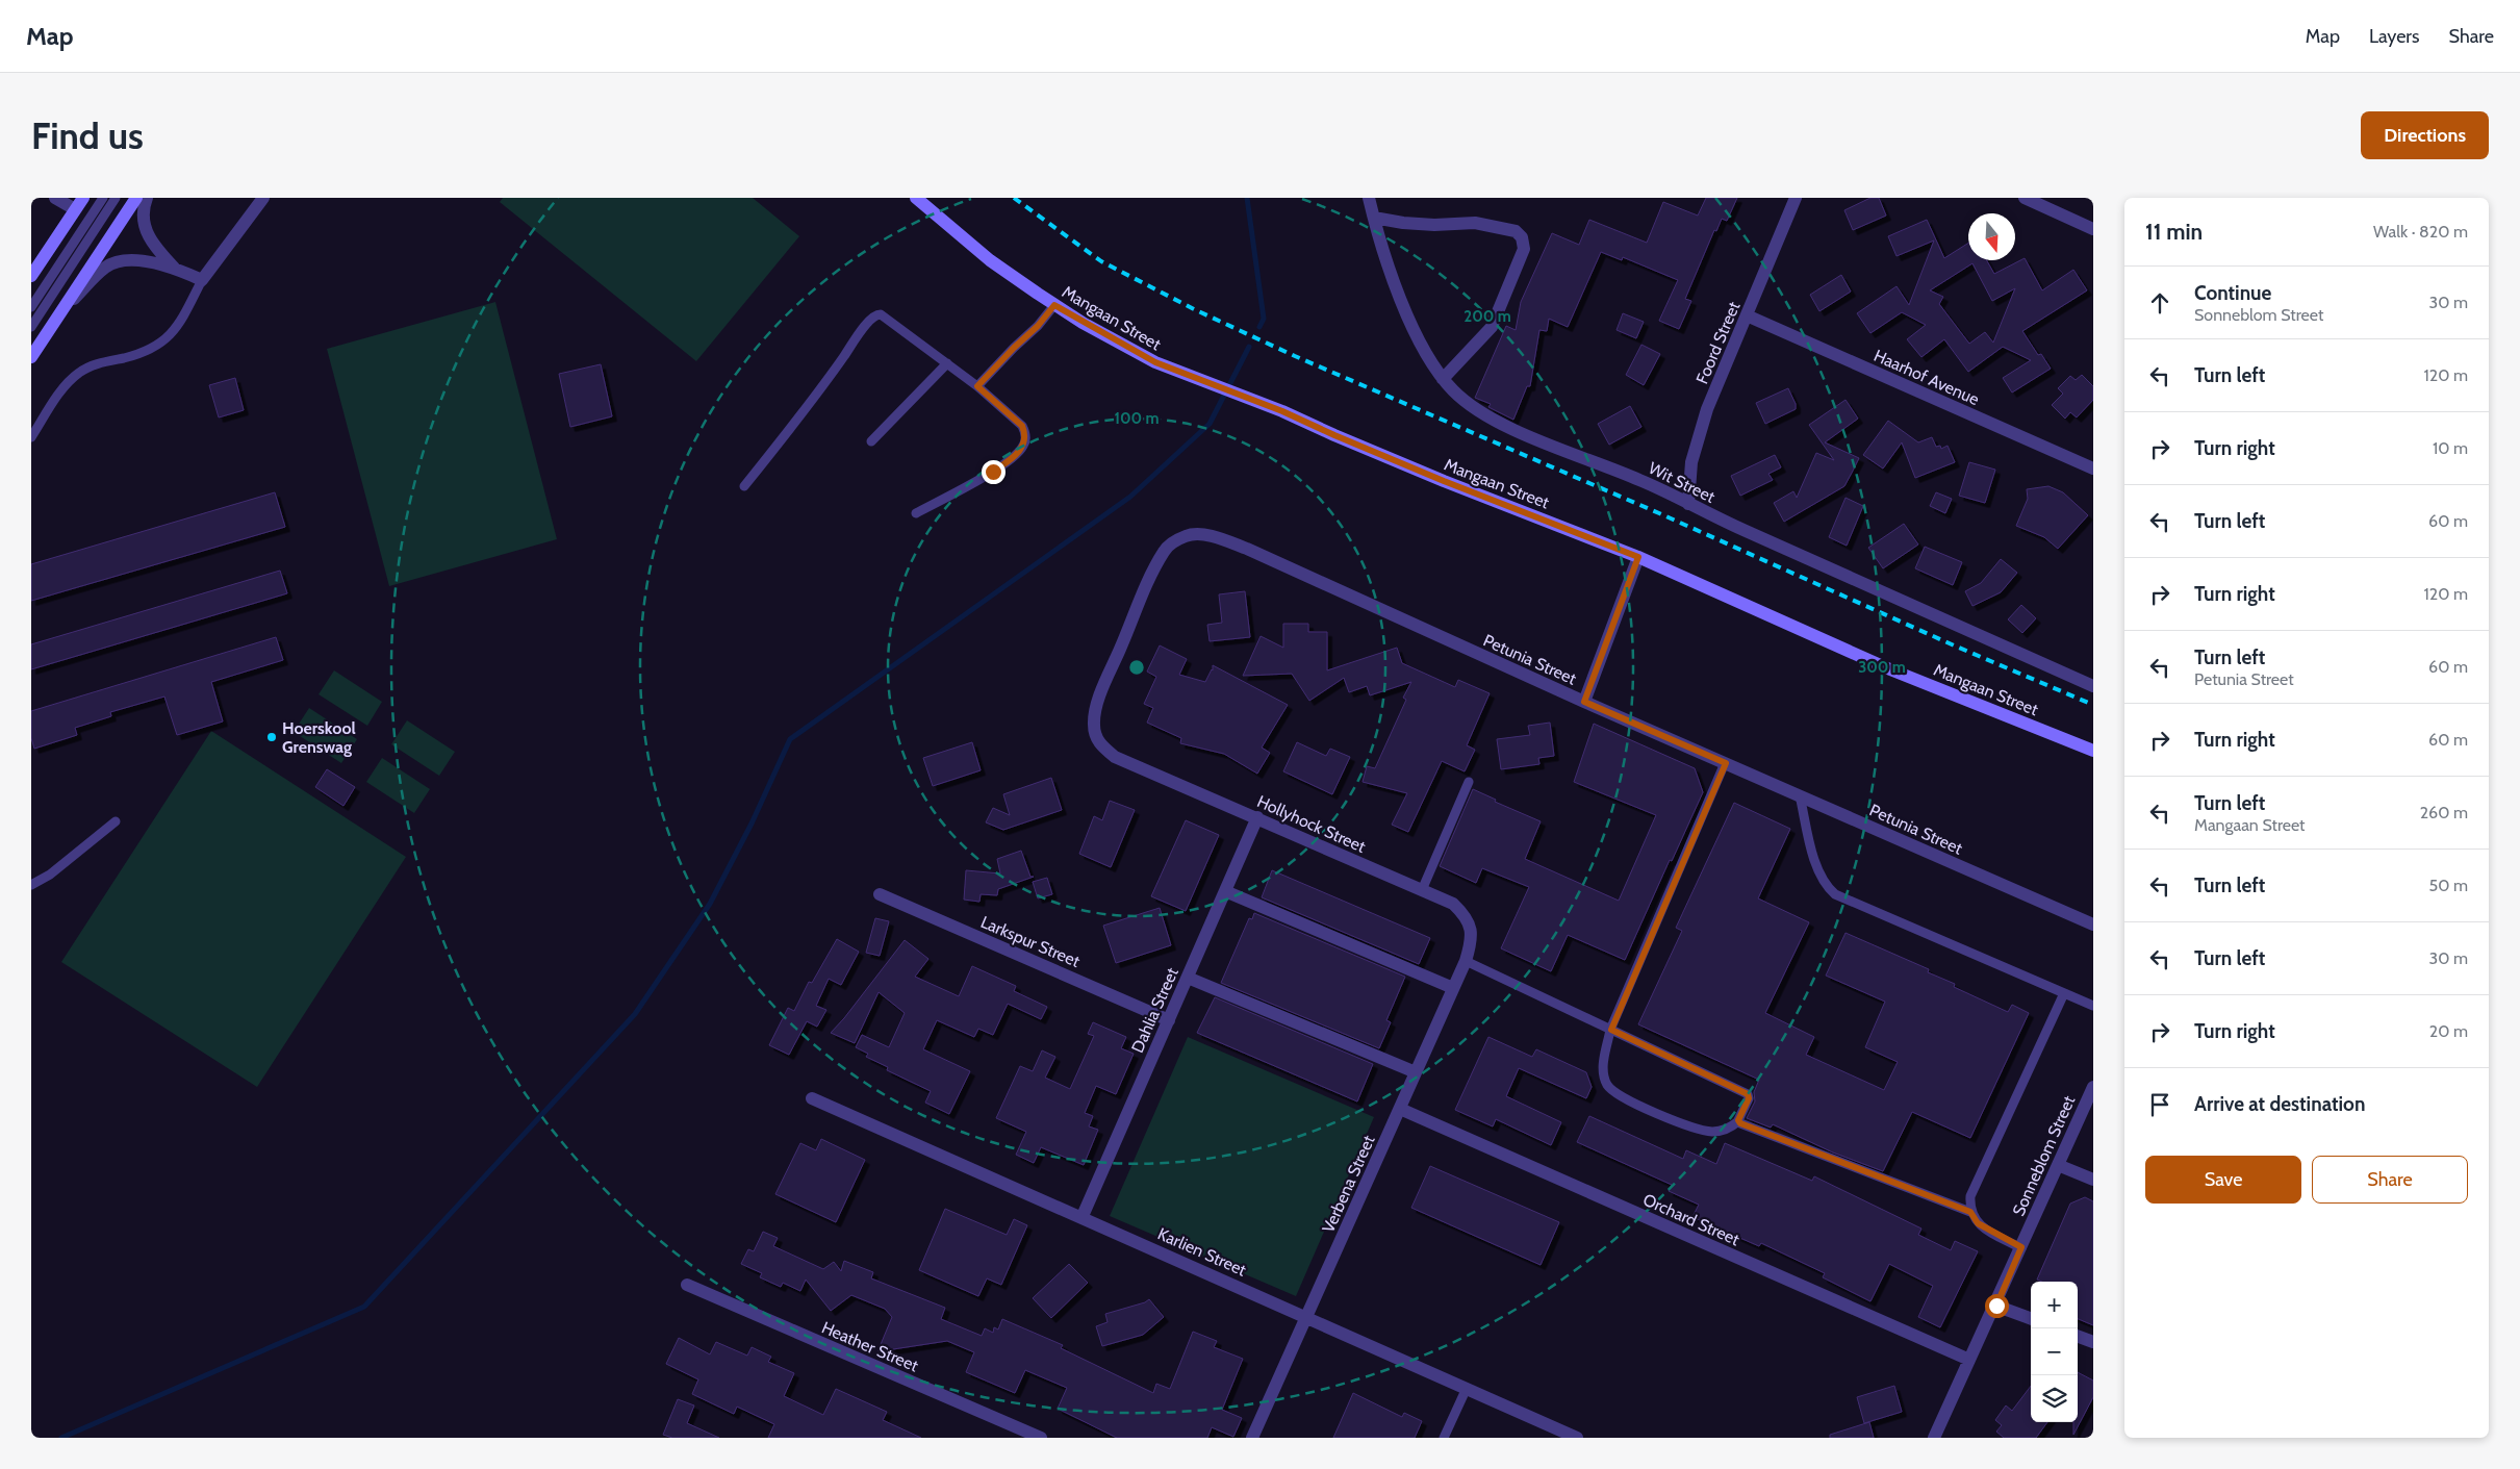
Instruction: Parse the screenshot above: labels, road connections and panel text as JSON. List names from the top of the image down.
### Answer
{
  "streets": {
    "street": [
      "Mangaan Street",
      "Foord Street",
      "Haarhof Avenue",
      "Wit Street",
      "Petunia Street",
      "Hollyhock Street",
      "Larkspur Street",
      "Dahlia Street",
      "Sonneblom Street",
      "Verbena Street",
      "Orchard Street",
      "Karlien Street",
      "Heather Street"
    ]
  },
  "crossings": [
    ["Foord Street", "Haarhof Avenue"],
    ["Foord Street", "Wit Street"],
    ["Petunia Street", "Hollyhock Street"],
    ["Hollyhock Street", "Dahlia Street"],
    ["Hollyhock Street", "Verbena Street"],
    ["Larkspur Street", "Dahlia Street"],
    ["Dahlia Street", "Karlien Street"],
    ["Sonneblom Street", "Orchard Street"],
    ["Verbena Street", "Orchard Street"],
    ["Verbena Street", "Karlien Street"]
  ],
  "places": ["Hoerskool Grenswag"],
  "north": "bottom",
  "page": {
    "header": "Map",
    "nav": ["Map", "Layers", "Share"],
    "buttons": [
      "Directions",
      ["Save", "Share"]
    ],
    "title": "Find us",
    "heading": ["11 min", "Walk · 820 m"],
    "list": [
      ["Continue", "Sonneblom Street", "30 m"],
      ["Turn left", "120 m"],
      ["Turn right", "10 m"],
      ["Turn left", "60 m"],
      ["Turn right", "120 m"],
      ["Turn left", "Petunia Street", "60 m"],
      ["Turn right", "60 m"],
      ["Turn left", "Mangaan Street", "260 m"],
      ["Turn left", "50 m"],
      ["Turn left", "30 m"],
      ["Turn right", "20 m"],
      "Arrive at destination"
    ],
    "map_buttons": ["+", "−"]
  },
  "rings": ["200 m", "100 m", "300 m"]
}
